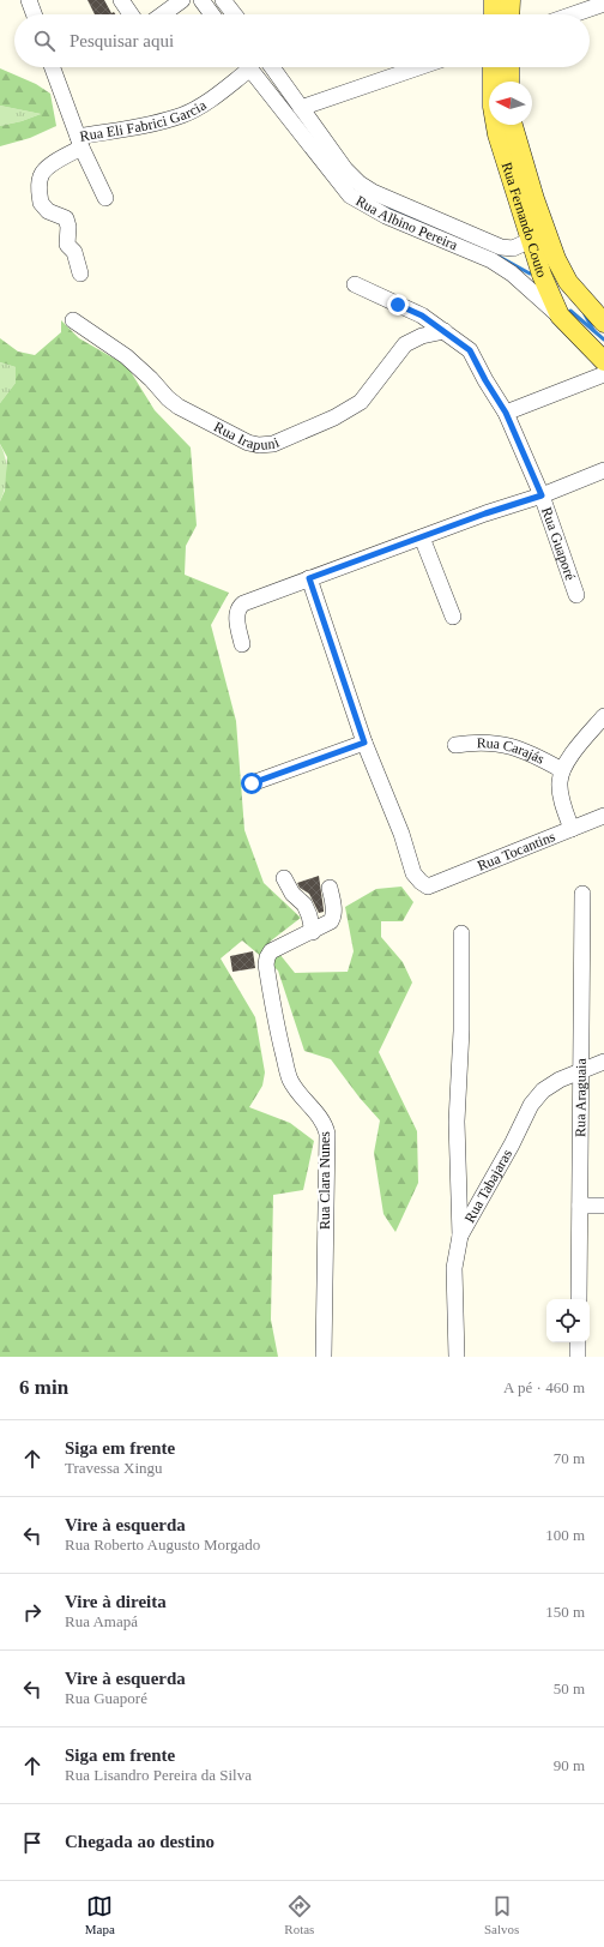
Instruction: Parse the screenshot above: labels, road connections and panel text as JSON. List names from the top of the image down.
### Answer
{
  "streets": {
    "main road": ["Rua Fernando Couto"],
    "street": [
      "Rua Eli Fabrici Garcia",
      "Rua Albino Pereira",
      "Rua Irapuni",
      "Rua Guaporé",
      "Rua Carajás",
      "Rua Tocantins",
      "Rua Araguaia",
      "Rua Clara Nunes",
      "Rua Tabajaras"
    ]
  },
  "crossings": [
    ["Rua Fernando Couto", "Rua Albino Pereira"],
    ["Rua Irapuni", "Rua Guaporé"],
    ["Rua Araguaia", "Rua Tabajaras"]
  ],
  "north": "left",
  "page": {
    "search": "Pesquisar aqui",
    "heading": ["6 min", "A pé · 460 m"],
    "list": [
      ["Siga em frente", "Travessa Xingu", "70 m"],
      ["Vire à esquerda", "Rua Roberto Augusto Morgado", "100 m"],
      ["Vire à direita", "Rua Amapá", "150 m"],
      ["Vire à esquerda", "Rua Guaporé", "50 m"],
      ["Siga em frente", "Rua Lisandro Pereira da Silva", "90 m"],
      "Chegada ao destino"
    ],
    "nav": ["Mapa", "Rotas", "Salvos"]
  }
}
